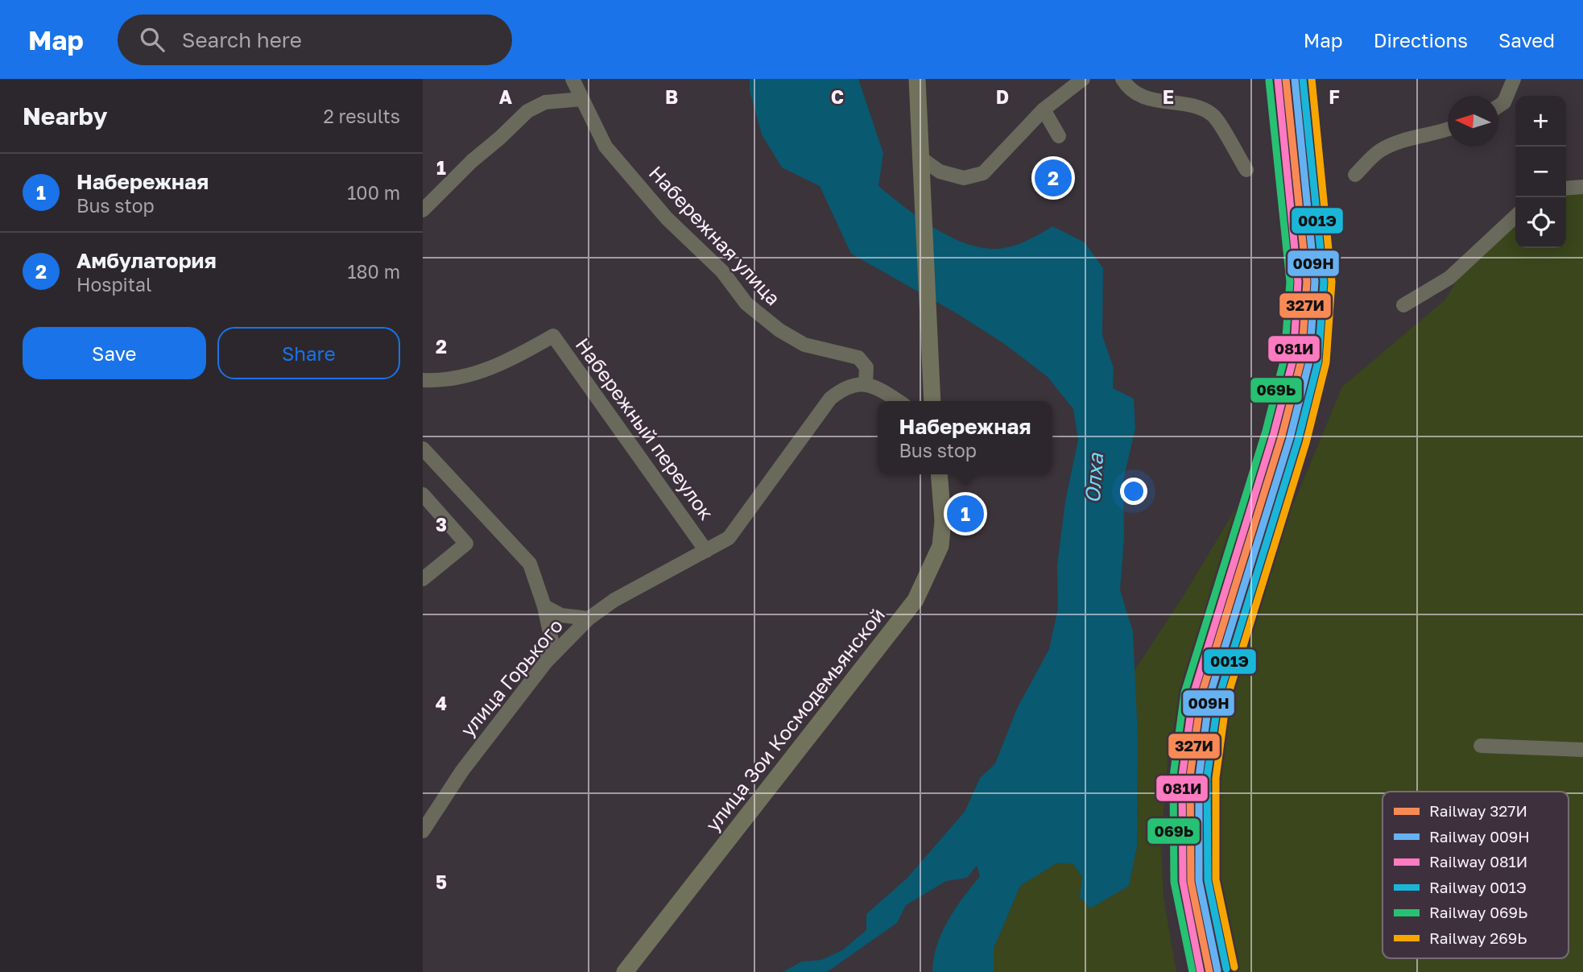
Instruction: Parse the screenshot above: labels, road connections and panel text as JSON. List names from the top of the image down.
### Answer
{
  "streets": {
    "main road": ["улица Зои Космодемьянской"],
    "street": ["Набережная улица", "Набережный переулок", "улица Горького"]
  },
  "crossings": [
    ["Набережная улица", "улица Горького"],
    ["Набережный переулок", "улица Горького"]
  ],
  "water": ["Олха"],
  "lines": [
    "rail line 327И",
    "rail line 009Н",
    "rail line 001Э",
    "rail line 269Ь",
    "rail line 081И",
    "rail line 069Ь"
  ],
  "legend": [
    "Railway 327И",
    "Railway 009Н",
    "Railway 081И",
    "Railway 001Э",
    "Railway 069Ь",
    "Railway 269Ь"
  ],
  "north": "left",
  "page": {
    "header": "Map",
    "search": "Search here",
    "nav": ["Map", "Directions", "Saved"],
    "heading": ["Nearby", "2 results"],
    "map_buttons": ["+", "−"],
    "list": [
      {
        "mark": "1",
        "name": "Набережная",
        "note": "Bus stop",
        "value": "100 m"
      },
      {
        "mark": "2",
        "name": "Амбулатория",
        "note": "Hospital",
        "value": "180 m"
      }
    ],
    "pins": ["2", "1"],
    "buttons": ["Save", "Share"],
    "popup": ["Набережная", "Bus stop"]
  },
  "grid": {
    "columns": [
      "A",
      "B",
      "C",
      "D",
      "E",
      "F"
    ],
    "rows": [
      "1",
      "2",
      "3",
      "4",
      "5"
    ]
  }
}
